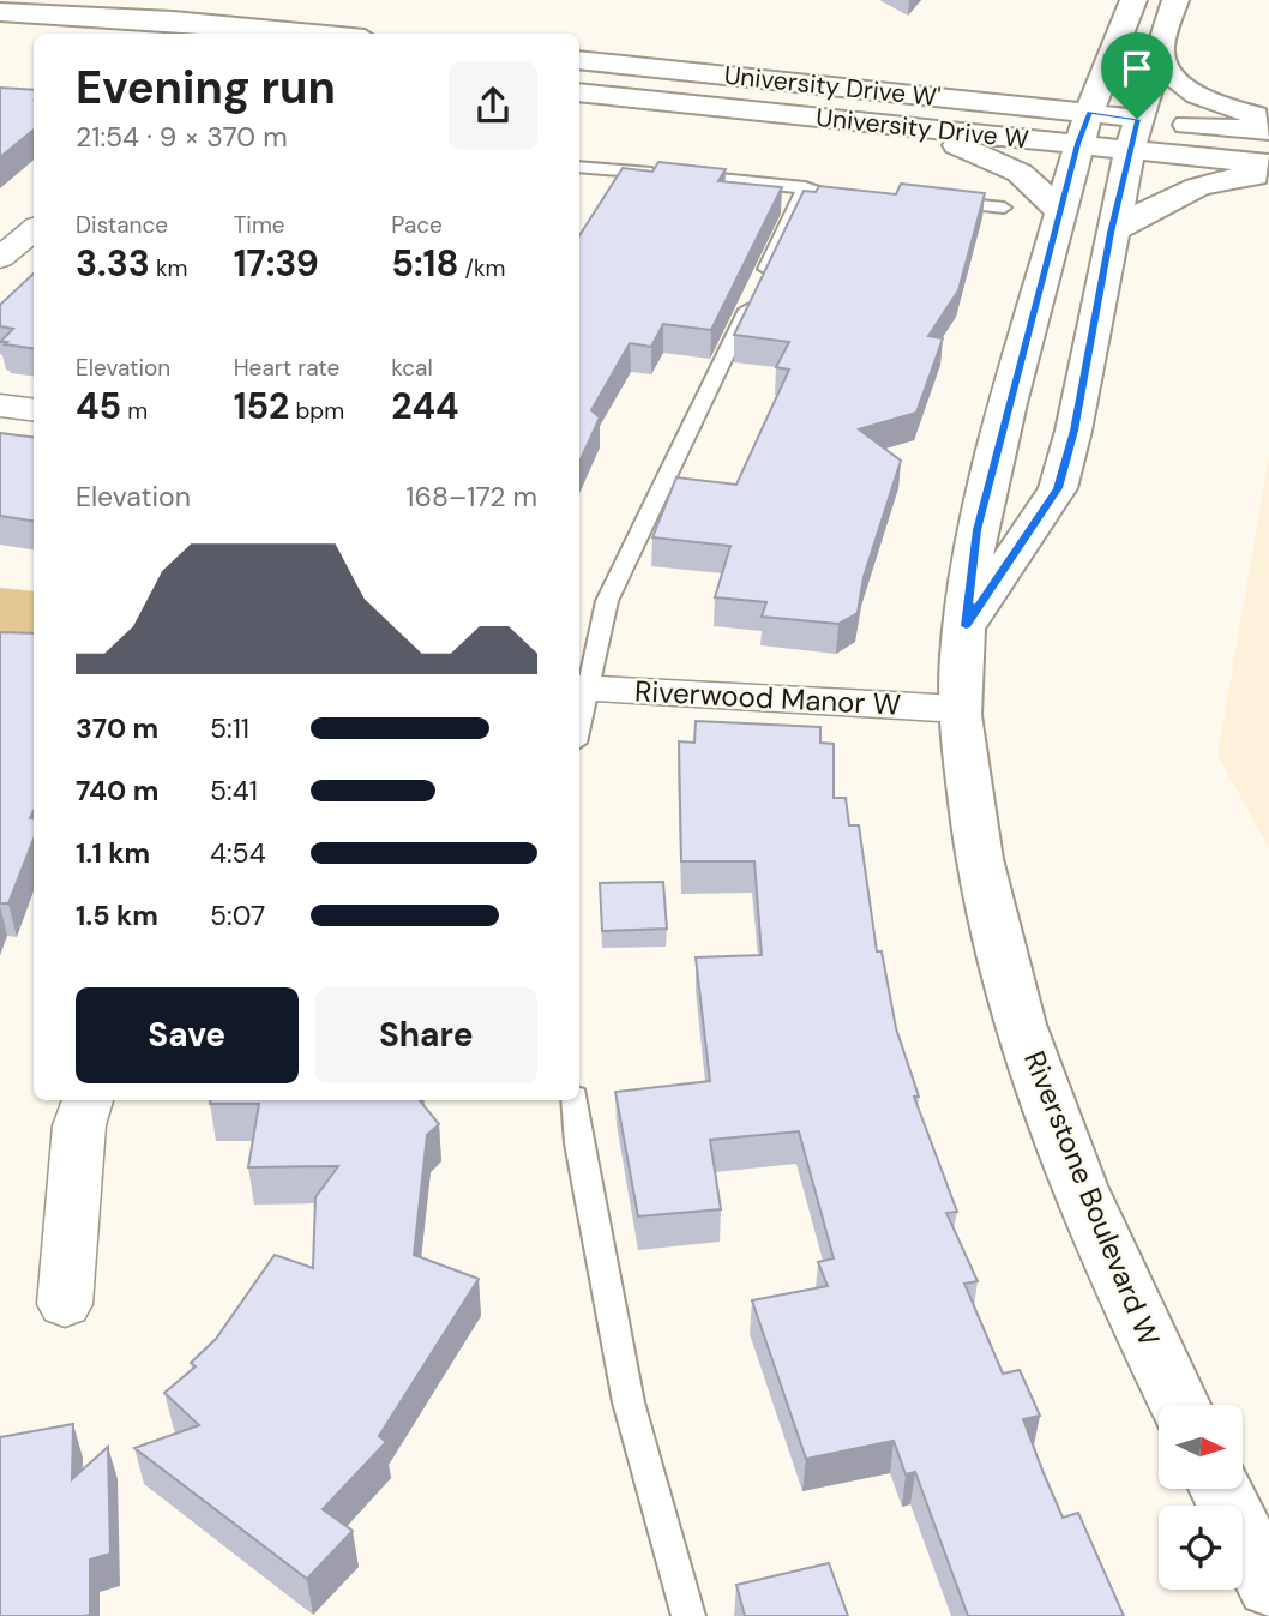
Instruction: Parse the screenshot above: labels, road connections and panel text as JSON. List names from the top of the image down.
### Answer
{
  "streets": {
    "main road": ["University Drive W'", "University Drive W", "Riverstone Boulevard W"],
    "street": ["Riverwood Manor W"]
  },
  "crossings": [
    ["University Drive W'", "University Drive W"],
    ["University Drive W'", "Riverstone Boulevard W"],
    ["University Drive W", "Riverstone Boulevard W"],
    ["Riverwood Manor W", "Riverstone Boulevard W"]
  ],
  "north": "right",
  "page": {
    "heading": ["Evening run", "21:54 · 9 × 370 m"],
    "stats": [
      ["Distance", "3.33 km"],
      ["Time", "17:39"],
      ["Pace", "5:18 /km"],
      ["Elevation", "45 m"],
      ["Heart rate", "152 bpm"],
      ["kcal", "244"]
    ],
    "chart": ["Elevation", "168–172 m"],
    "list": [
      {
        "name": "370 m",
        "note": "5:11"
      },
      {
        "name": "740 m",
        "note": "5:41"
      },
      {
        "name": "1.1 km",
        "note": "4:54"
      },
      {
        "name": "1.5 km",
        "note": "5:07"
      }
    ],
    "buttons": ["Save", "Share"]
  }
}
